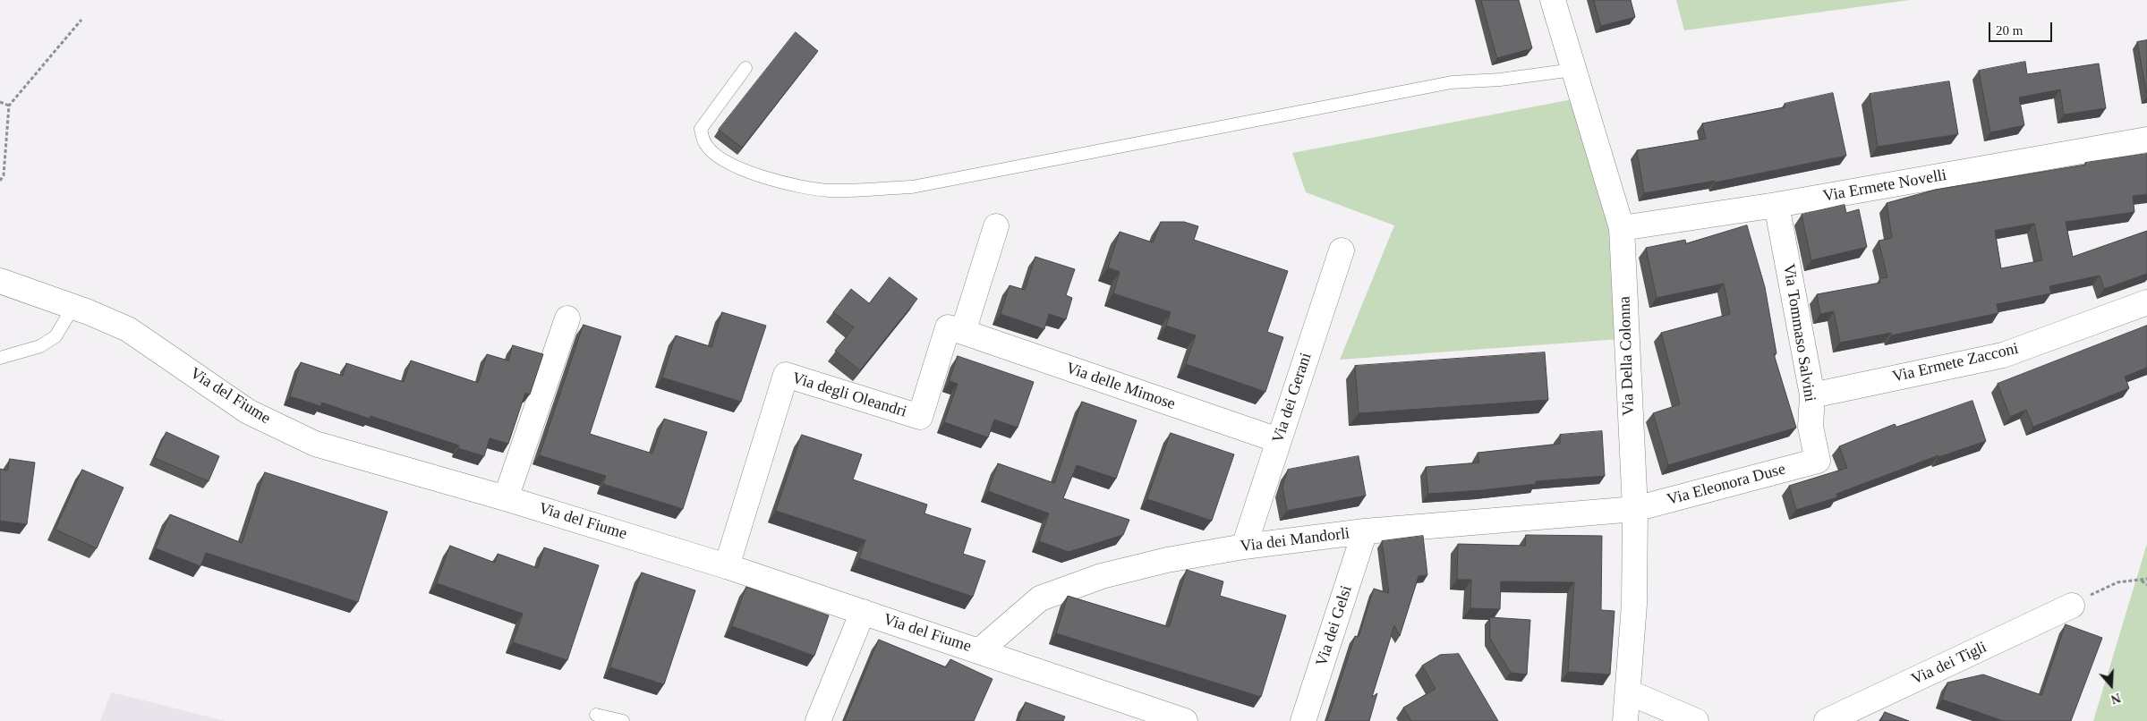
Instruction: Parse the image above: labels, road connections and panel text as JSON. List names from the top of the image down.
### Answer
{
  "streets": {
    "street": [
      "Via Ermete Novelli",
      "Via Tommaso Salvini",
      "Via Della Colonna",
      "Via Ermete Zacconi",
      "Via delle Mimose",
      "Via degli Oleandri",
      "Via del Fiume",
      "Via dei Gerani",
      "Via Eleonora Duse",
      "Via dei Mandorli",
      "Via dei Gelsi",
      "Via dei Tigli"
    ]
  },
  "crossings": [
    ["Via Ermete Novelli", "Via Tommaso Salvini"],
    ["Via Ermete Novelli", "Via Della Colonna"],
    ["Via Tommaso Salvini", "Via Ermete Zacconi"],
    ["Via Tommaso Salvini", "Via Eleonora Duse"],
    ["Via Della Colonna", "Via Eleonora Duse"],
    ["Via Della Colonna", "Via dei Mandorli"],
    ["Via delle Mimose", "Via degli Oleandri"],
    ["Via delle Mimose", "Via dei Gerani"],
    ["Via degli Oleandri", "Via del Fiume"],
    ["Via del Fiume", "Via dei Mandorli"],
    ["Via dei Gerani", "Via dei Mandorli"],
    ["Via Eleonora Duse", "Via dei Mandorli"],
    ["Via dei Mandorli", "Via dei Gelsi"]
  ],
  "scale_bar": "20 m",
  "north": "bottom"
}
